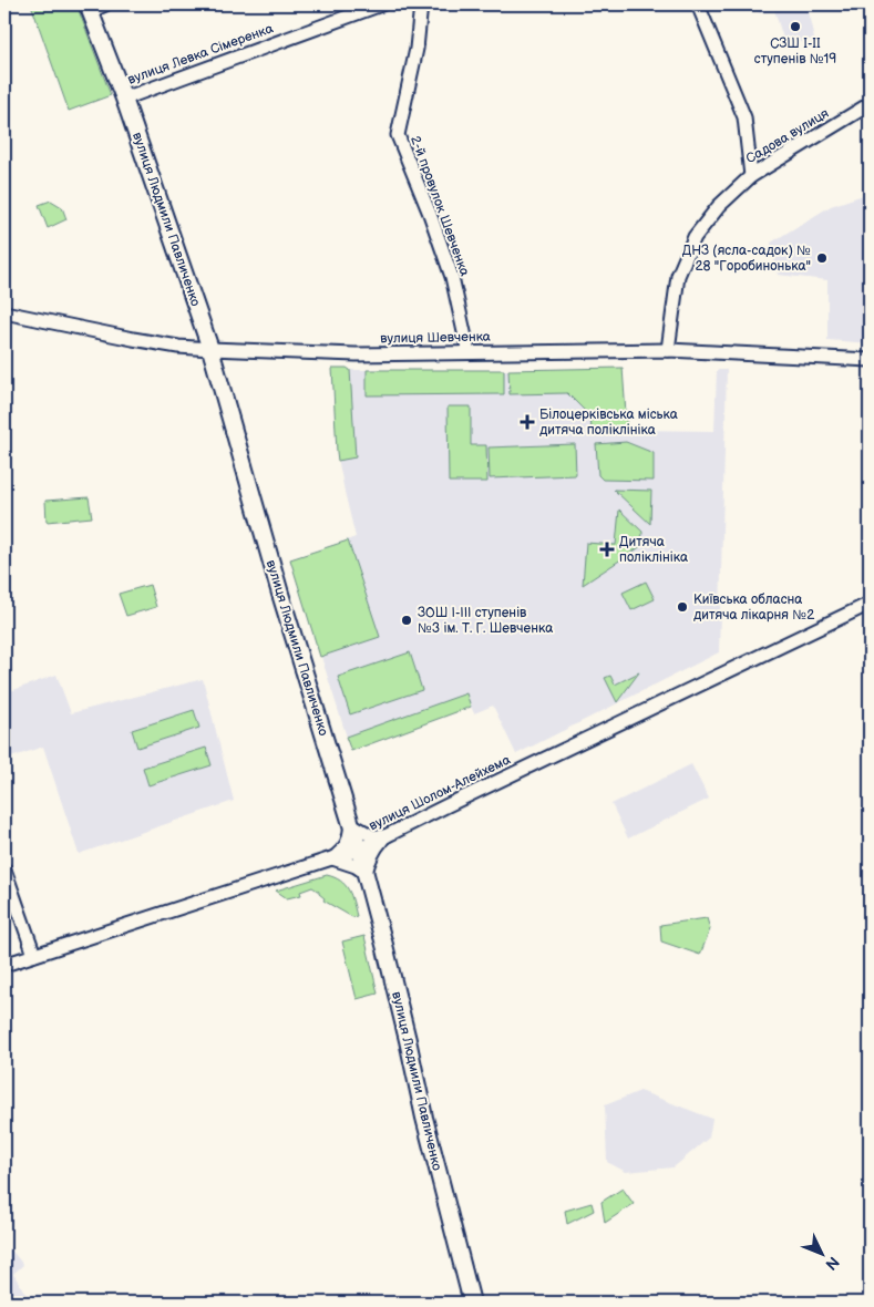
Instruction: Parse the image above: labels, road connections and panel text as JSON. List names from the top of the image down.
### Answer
{
  "streets": {
    "main road": ["вулиця Людмили Павличенко"],
    "street": [
      "вулиця Левка Сімеренка",
      "Садова вулиця",
      "2-й провулок Шевченка",
      "вулиця Шевченка",
      "вулиця Шолом-Алейхема"
    ]
  },
  "crossings": [
    ["вулиця Левка Сімеренка", "вулиця Людмили Павличенко"],
    ["Садова вулиця", "вулиця Шевченка"],
    ["2-й провулок Шевченка", "вулиця Шевченка"],
    ["вулиця Людмили Павличенко", "вулиця Шевченка"],
    ["вулиця Людмили Павличенко", "вулиця Шолом-Алейхема"]
  ],
  "places": {
    "other": [
      "СЗШ I-II ступенів №19",
      "ДНЗ (ясла-садок) № 28 \"Горобинонька\"",
      "Київська обласна дитяча лікарня №2",
      "ЗОШ І-ІІІ ступенів №3 ім. Т. Г. Шевченка"
    ],
    "health": ["Білоцерківська міська дитяча поліклініка", "Дитяча поліклініка"]
  },
  "north": "bottom right"
}
